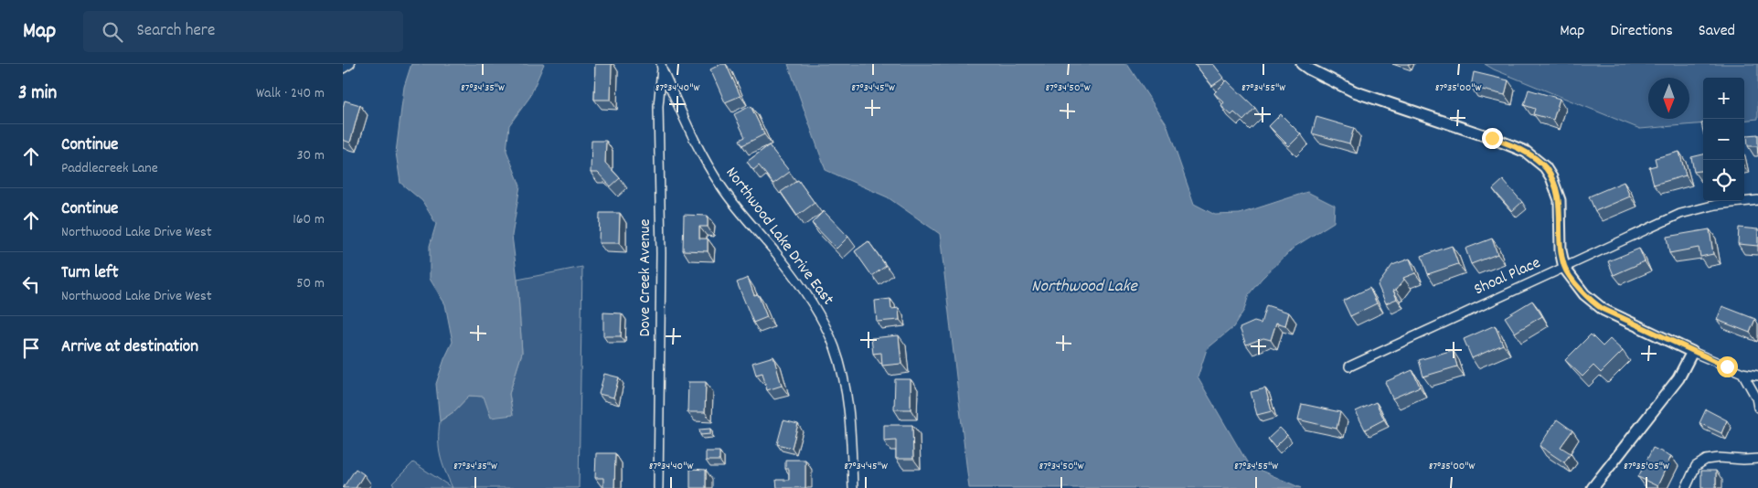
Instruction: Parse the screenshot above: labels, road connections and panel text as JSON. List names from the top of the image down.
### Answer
{
  "streets": {
    "street": ["Northwood Lake Drive East", "Shoal Place", "Dove Creek Avenue"]
  },
  "crossings": [
    ["Northwood Lake Drive East", "Dove Creek Avenue"]
  ],
  "water": ["Northwood Lake"],
  "north": "bottom",
  "page": {
    "header": "Map",
    "search": "Search here",
    "nav": ["Map", "Directions", "Saved"],
    "heading": ["3 min", "Walk · 240 m"],
    "map_buttons": ["+", "−"],
    "list": [
      ["Continue", "Paddlecreek Lane", "30 m"],
      ["Continue", "Northwood Lake Drive West", "160 m"],
      ["Turn left", "Northwood Lake Drive West", "50 m"],
      "Arrive at destination"
    ]
  },
  "coordinates": [
    "87°34'35\"W",
    "87°34'40\"W",
    "87°34'45\"W",
    "87°34'50\"W",
    "87°34'55\"W",
    "87°35'00\"W",
    "87°35'05\"W"
  ]
}
